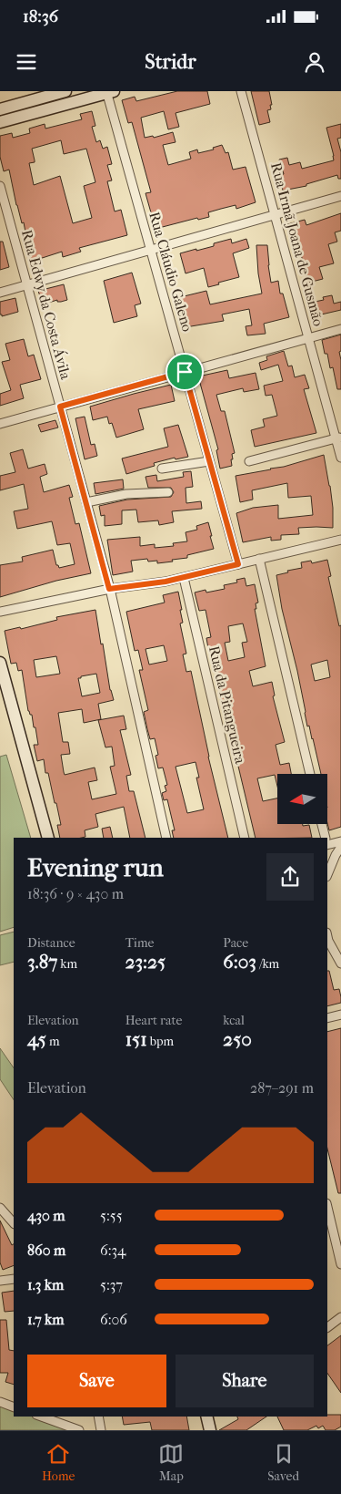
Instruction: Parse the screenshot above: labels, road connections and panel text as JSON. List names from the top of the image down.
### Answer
{
  "streets": {
    "street": [
      "Rua Irmã Joana de Gusmão",
      "Rua Cláudio Galeno",
      "Rua Edwy da Costa Ávila",
      "Rua da Pitangueira"
    ]
  },
  "north": "left",
  "page": {
    "status": "18:36",
    "header": "Stridr",
    "heading": ["Evening run", "18:36 · 9 × 430 m"],
    "stats": [
      ["Distance", "3.87 km"],
      ["Time", "23:25"],
      ["Pace", "6:03 /km"],
      ["Elevation", "45 m"],
      ["Heart rate", "151 bpm"],
      ["kcal", "250"]
    ],
    "chart": ["Elevation", "287–291 m"],
    "list": [
      {
        "name": "430 m",
        "note": "5:55"
      },
      {
        "name": "860 m",
        "note": "6:34"
      },
      {
        "name": "1.3 km",
        "note": "5:37"
      },
      {
        "name": "1.7 km",
        "note": "6:06"
      }
    ],
    "buttons": ["Save", "Share"],
    "tabs": ["Home", "Map", "Saved"]
  }
}
